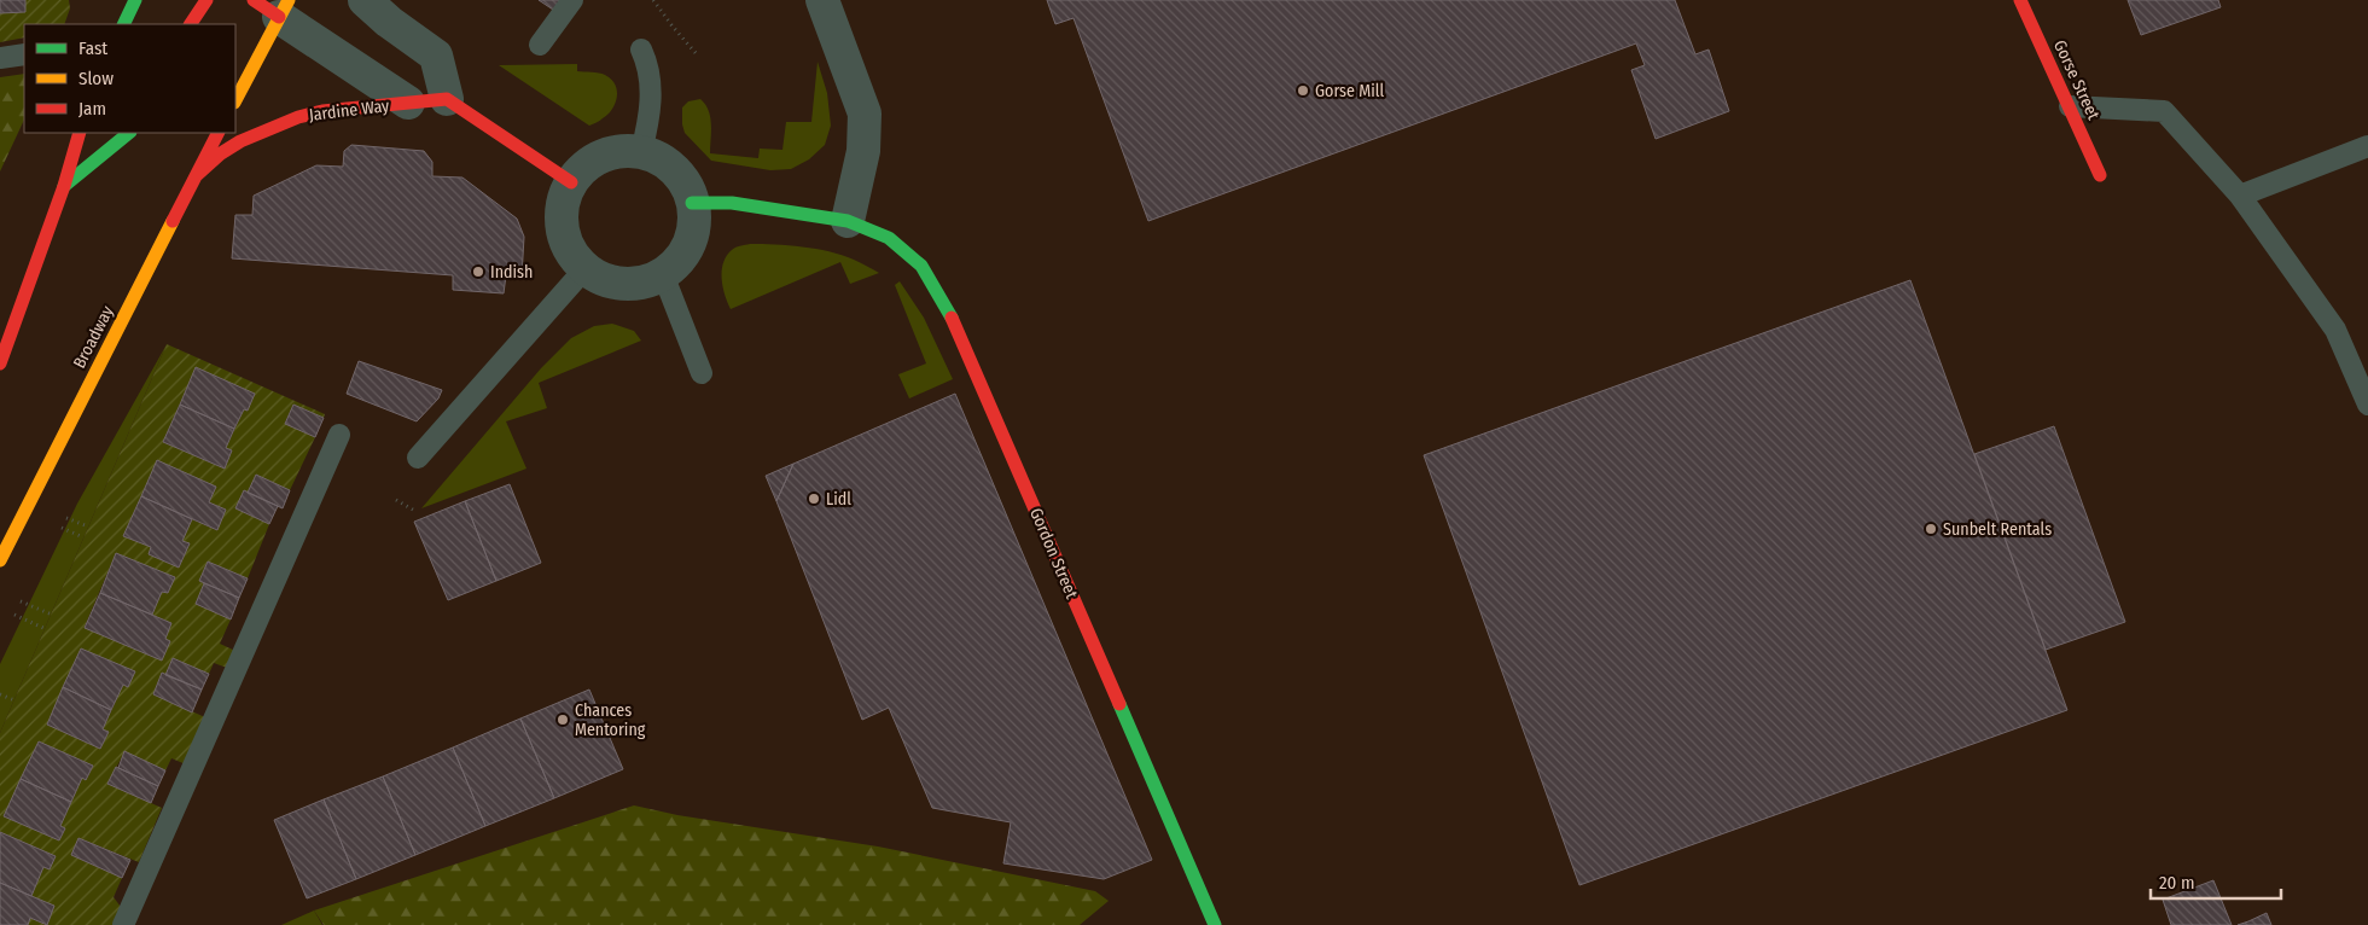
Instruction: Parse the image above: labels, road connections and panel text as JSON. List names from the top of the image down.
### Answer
{
  "streets": {
    "main road": [
      "Gorse Street",
      "Jardine Way",
      "Broadway",
      "Gordon Street"
    ]
  },
  "crossings": [
    ["Jardine Way", "Broadway"]
  ],
  "places": [
    "Gorse Mill",
    "Indish",
    "Lidl",
    "Sunbelt Rentals",
    "Chances Mentoring"
  ],
  "legend": ["Fast", "Slow", "Jam"],
  "scale_bar": "20 m"
}
